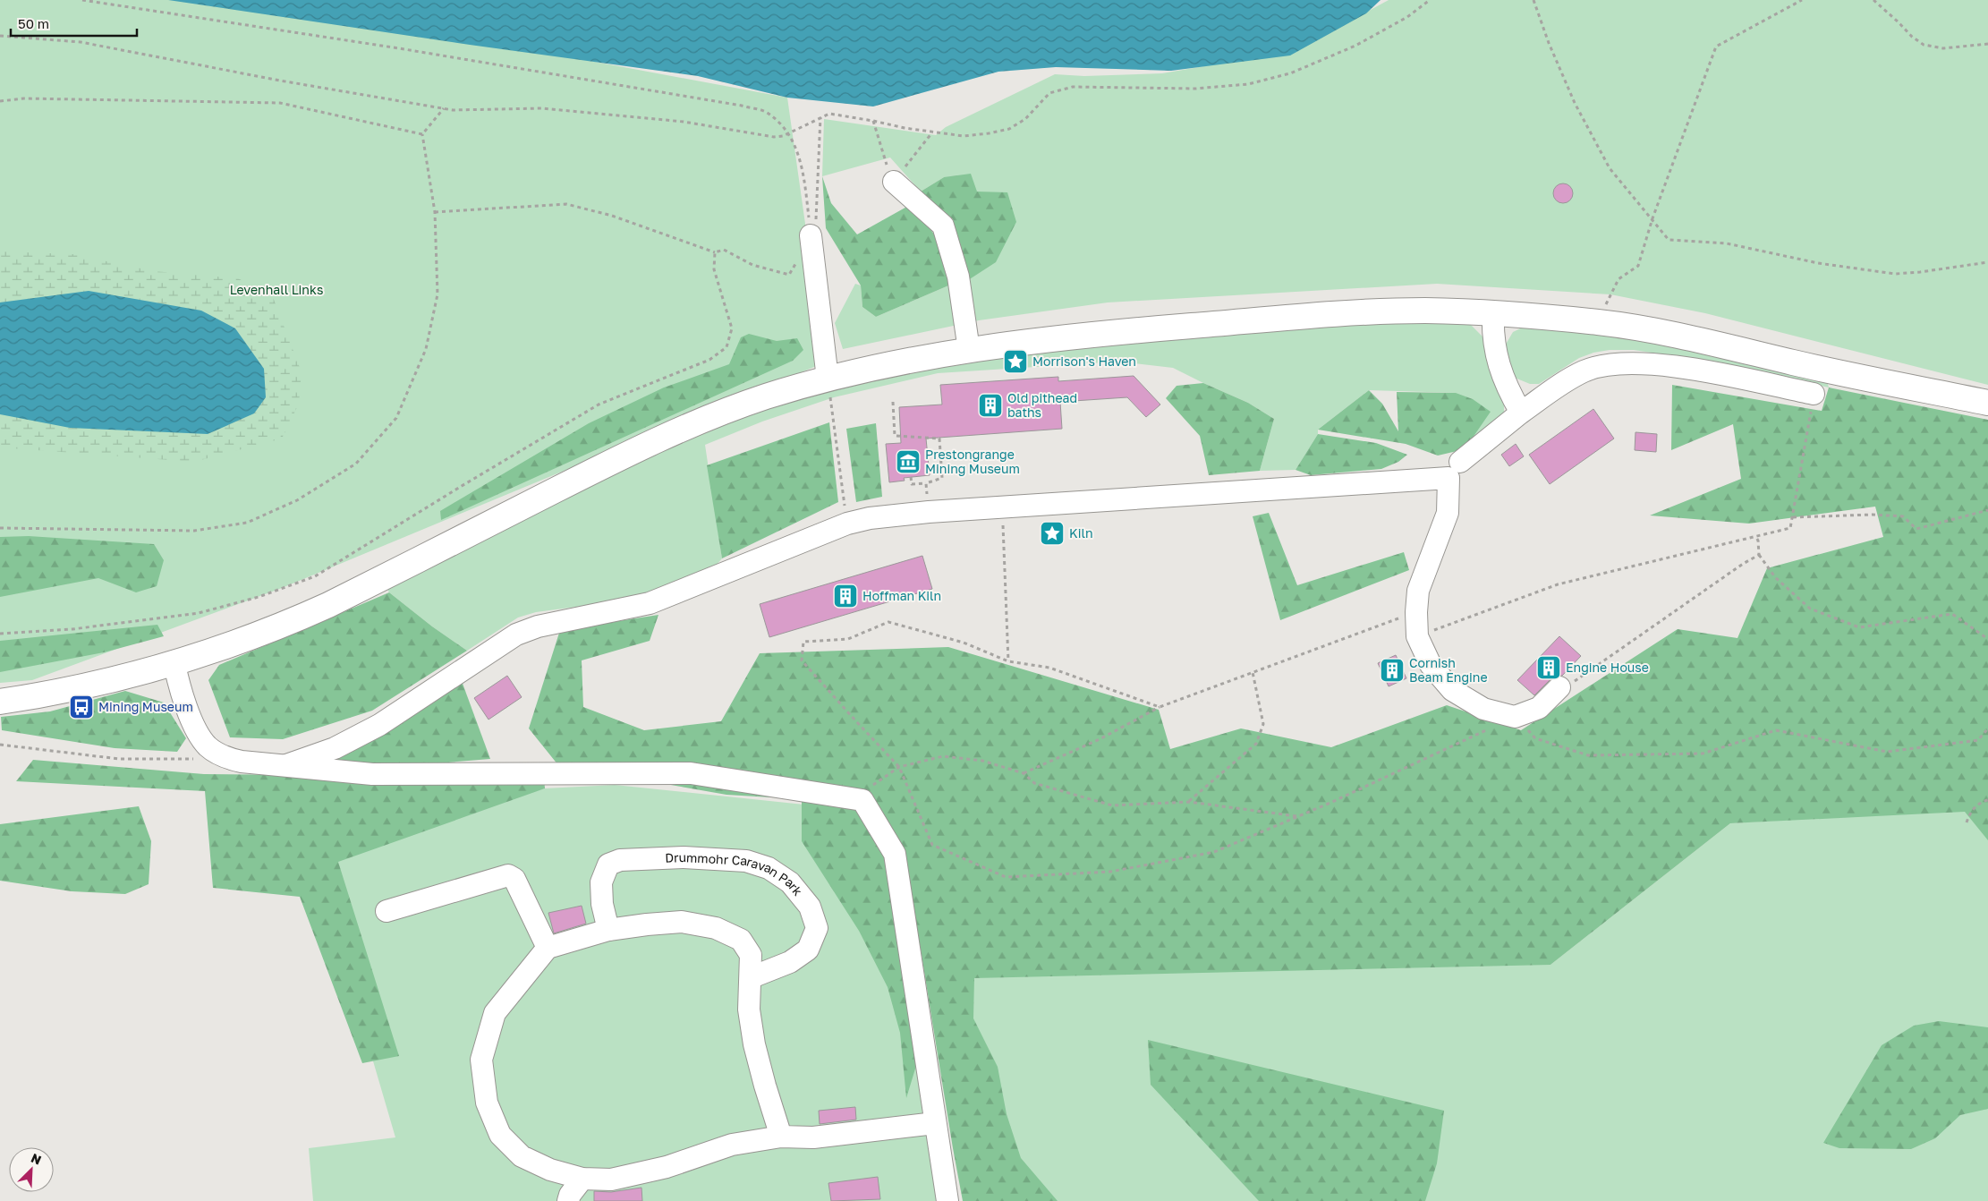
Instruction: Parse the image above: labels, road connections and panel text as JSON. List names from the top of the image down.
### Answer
{
  "streets": {
    "street": ["Drummohr Caravan Park"]
  },
  "parks": ["Levenhall Links"],
  "places": {
    "place": ["Morrison's Haven", "Kiln"],
    "building": [
      "Old pithead baths",
      "Hoffman Kiln",
      "Engine House",
      "Cornish Beam Engine"
    ],
    "museum": ["Prestongrange Mining Museum"],
    "bus stop": ["Mining Museum"]
  },
  "scale_bar": "50 m",
  "north": "top right"
}
